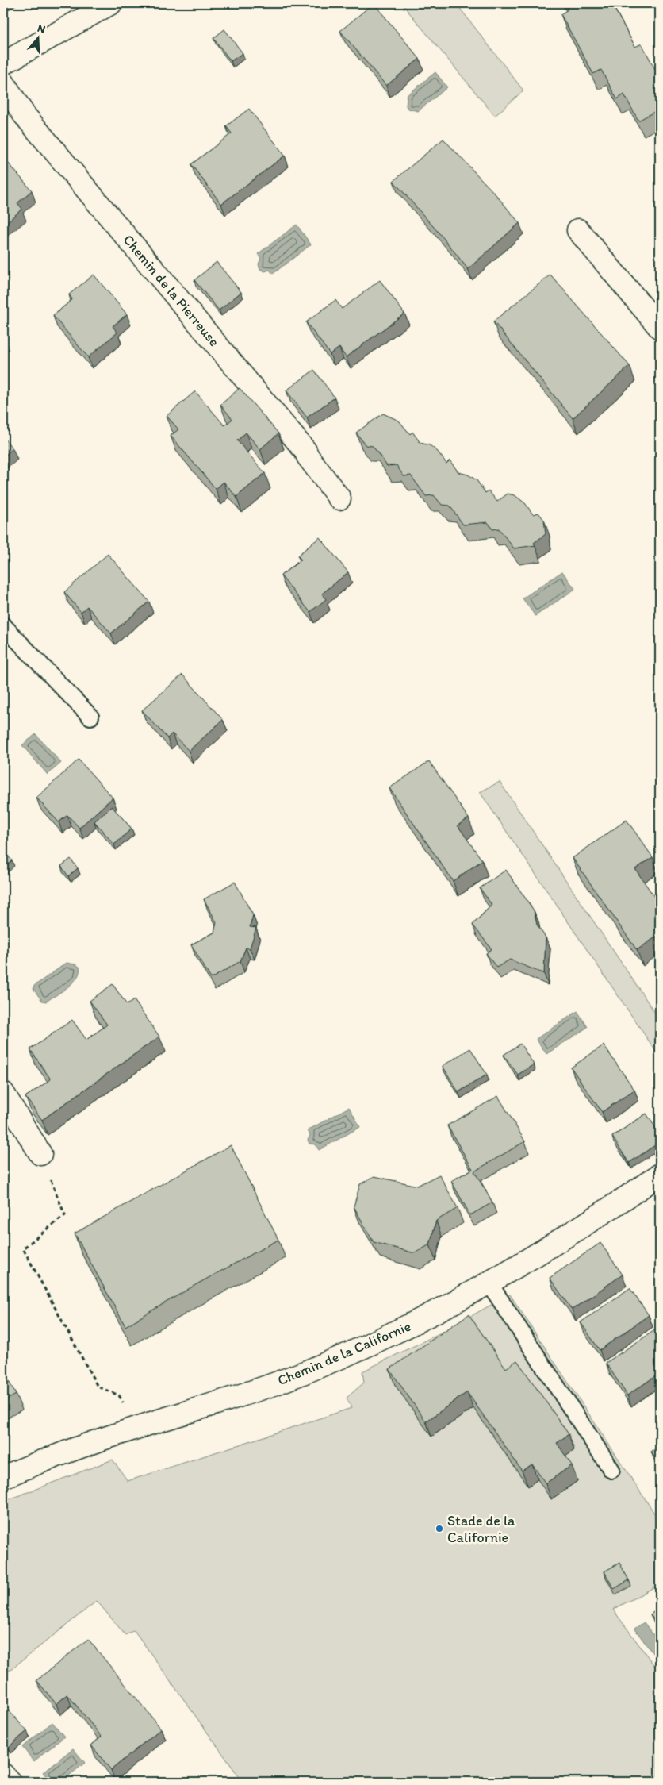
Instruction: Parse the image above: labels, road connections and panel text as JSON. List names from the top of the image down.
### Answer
{
  "streets": {
    "street": ["Chemin de la Pierreuse", "Chemin de la Californie"]
  },
  "places": ["Stade de la Californie"],
  "north": "top"
}
